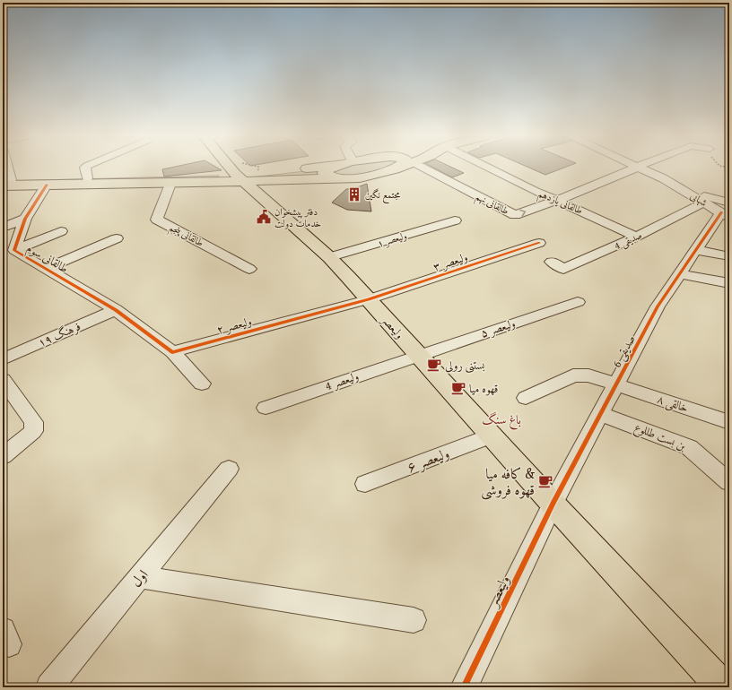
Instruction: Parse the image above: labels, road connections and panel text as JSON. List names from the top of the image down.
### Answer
{
  "streets": {
    "main road": ["ولیعصر"],
    "street": [
      "شهابی",
      "طالقانی یازدهم",
      "طالقانی نهم",
      "طالقانی پنجم",
      "ولیعصر ١",
      "صدیقی 4",
      "طالقانی سوم",
      "ولیعصر ٣",
      "ولیعصر ٢",
      "ولیعصر ۵",
      "فرهنگ ۱۹",
      "صدیقی 6",
      "ولیعصر 4",
      "خالقی ۸",
      "بن بست طللوع",
      "ولیعصر ۶",
      "اول"
    ]
  },
  "crossings": [
    ["شهابی", "صدیقی 4"],
    ["شهابی", "صدیقی 6"],
    ["طالقانی یازدهم", "طالقانی نهم"],
    ["طالقانی یازدهم", "صدیقی 4"],
    ["ولیعصر ١", "ولیعصر"],
    ["طالقانی سوم", "فرهنگ ۱۹"],
    ["ولیعصر ٣", "ولیعصر ٢"],
    ["ولیعصر ٣", "ولیعصر"],
    ["ولیعصر ٢", "ولیعصر"],
    ["ولیعصر", "ولیعصر ۵"],
    ["ولیعصر", "صدیقی 6"],
    ["ولیعصر", "ولیعصر 4"],
    ["ولیعصر", "ولیعصر ۶"],
    ["ولیعصر ۵", "ولیعصر 4"],
    ["صدیقی 6", "خالقی ۸"],
    ["صدیقی 6", "بن بست طللوع"]
  ],
  "one_way": ["طالقانی نهم"],
  "districts": ["باغ سنگ"],
  "places": {
    "building": ["مجتمع نگین"],
    "public building": ["دفتر پیشخوان خدمات دولت"],
    "cafe": ["بستنی رولی", "قهوه میا", "کافه میا & قهوه فروشی"]
  }
}
